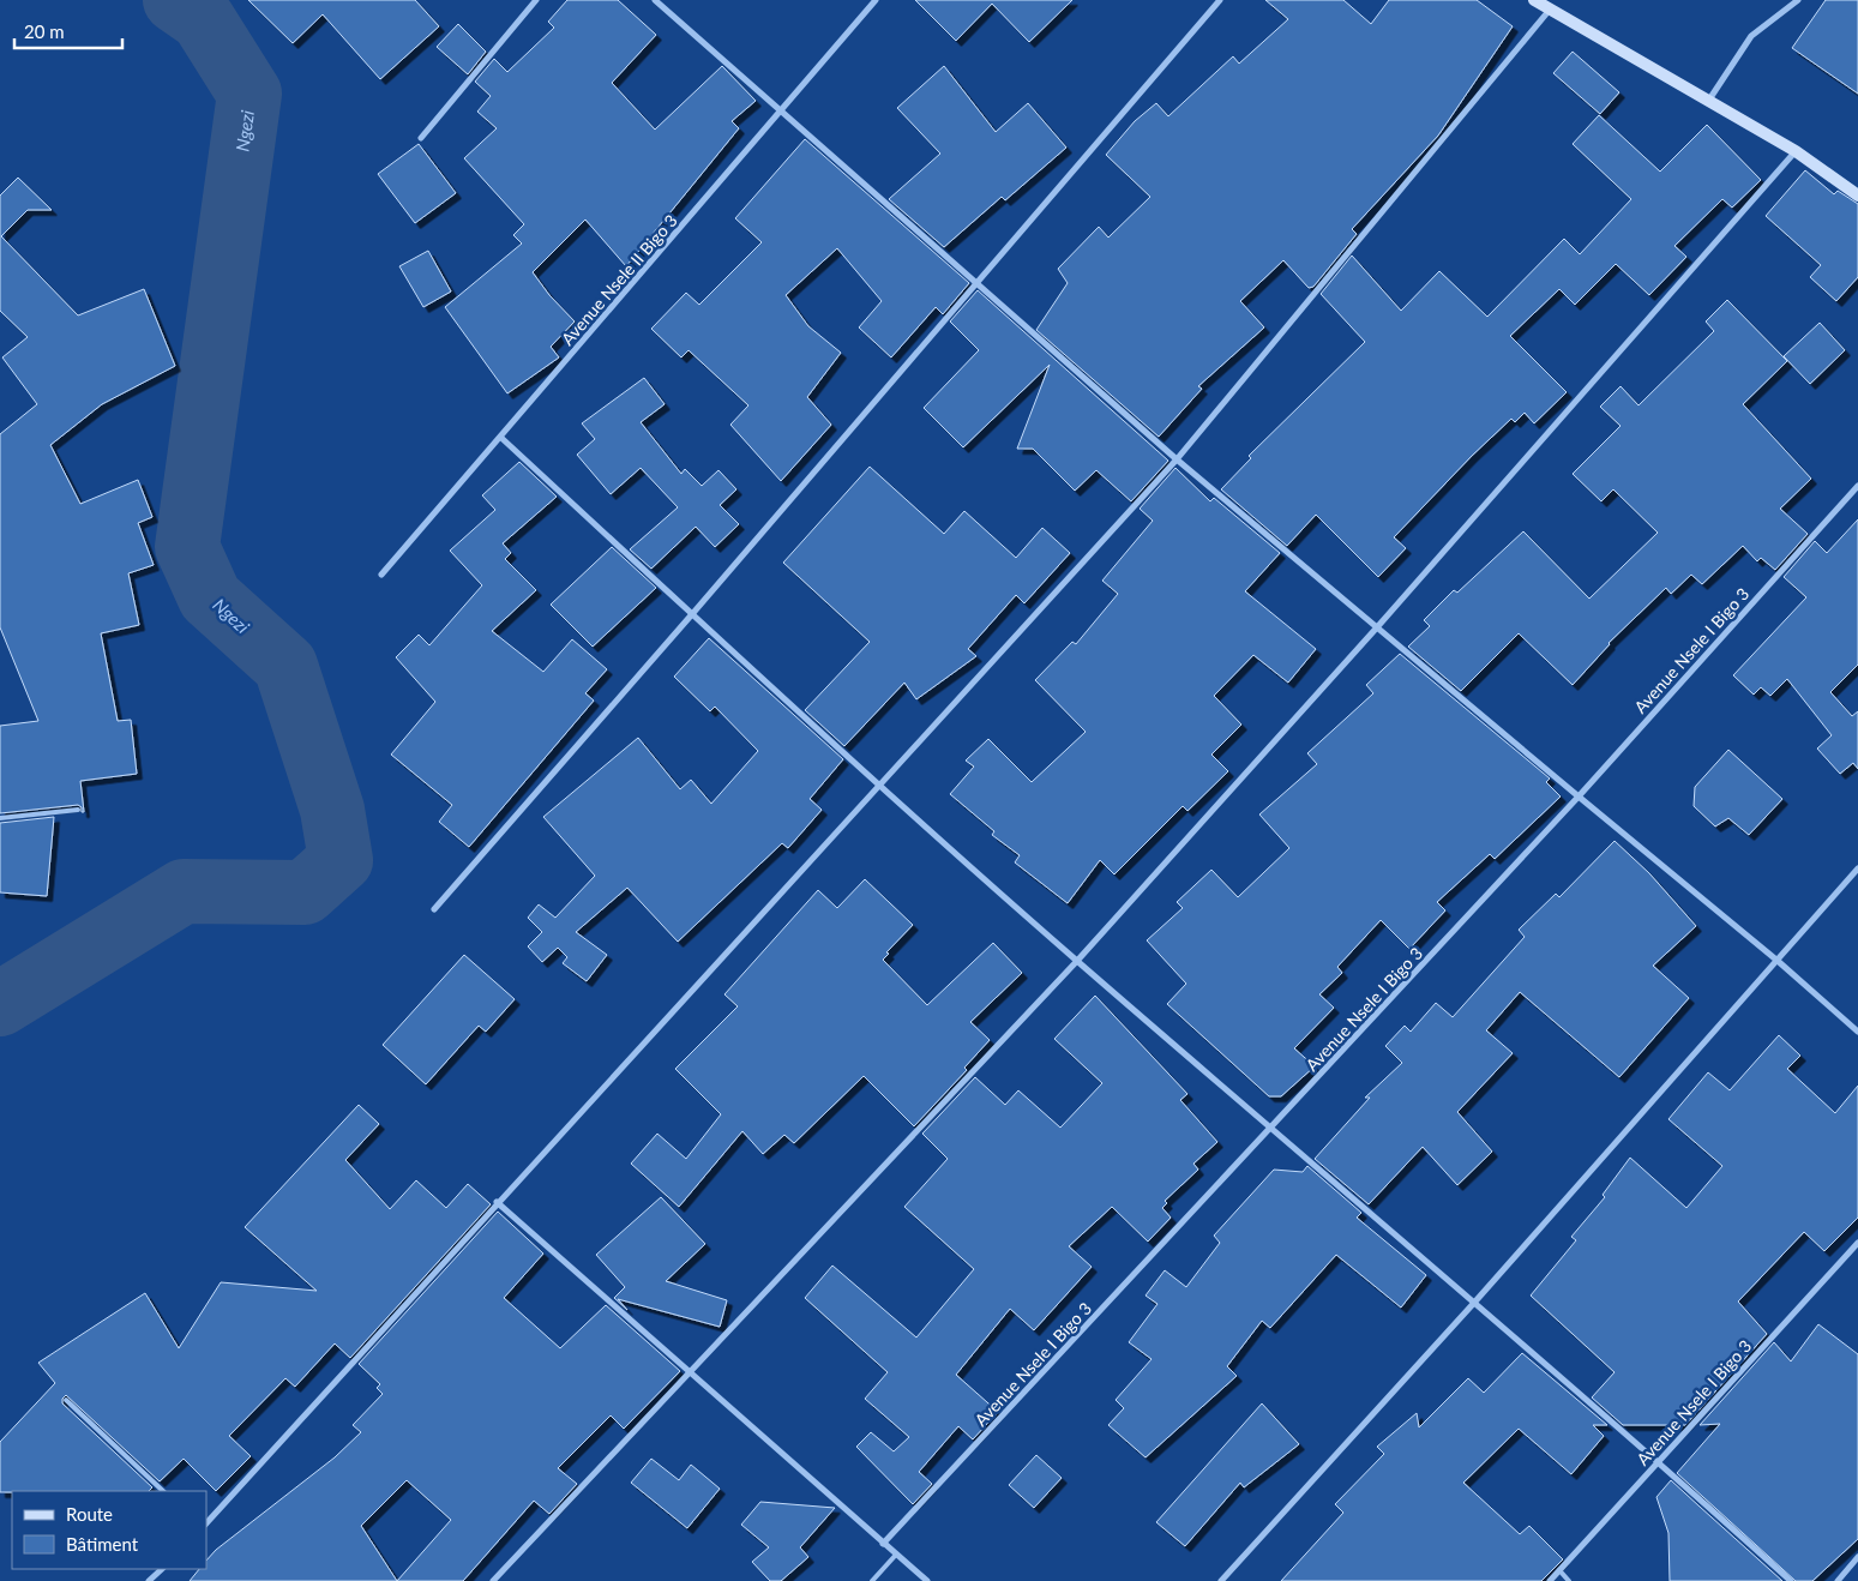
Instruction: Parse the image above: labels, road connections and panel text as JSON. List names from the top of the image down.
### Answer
{
  "streets": {
    "street": ["Avenue Nsele II Bigo 3", "Avenue Nsele I Bigo 3"]
  },
  "water": ["Ngezi"],
  "legend": ["Route", "Bâtiment"],
  "scale_bar": "20 m"
}
